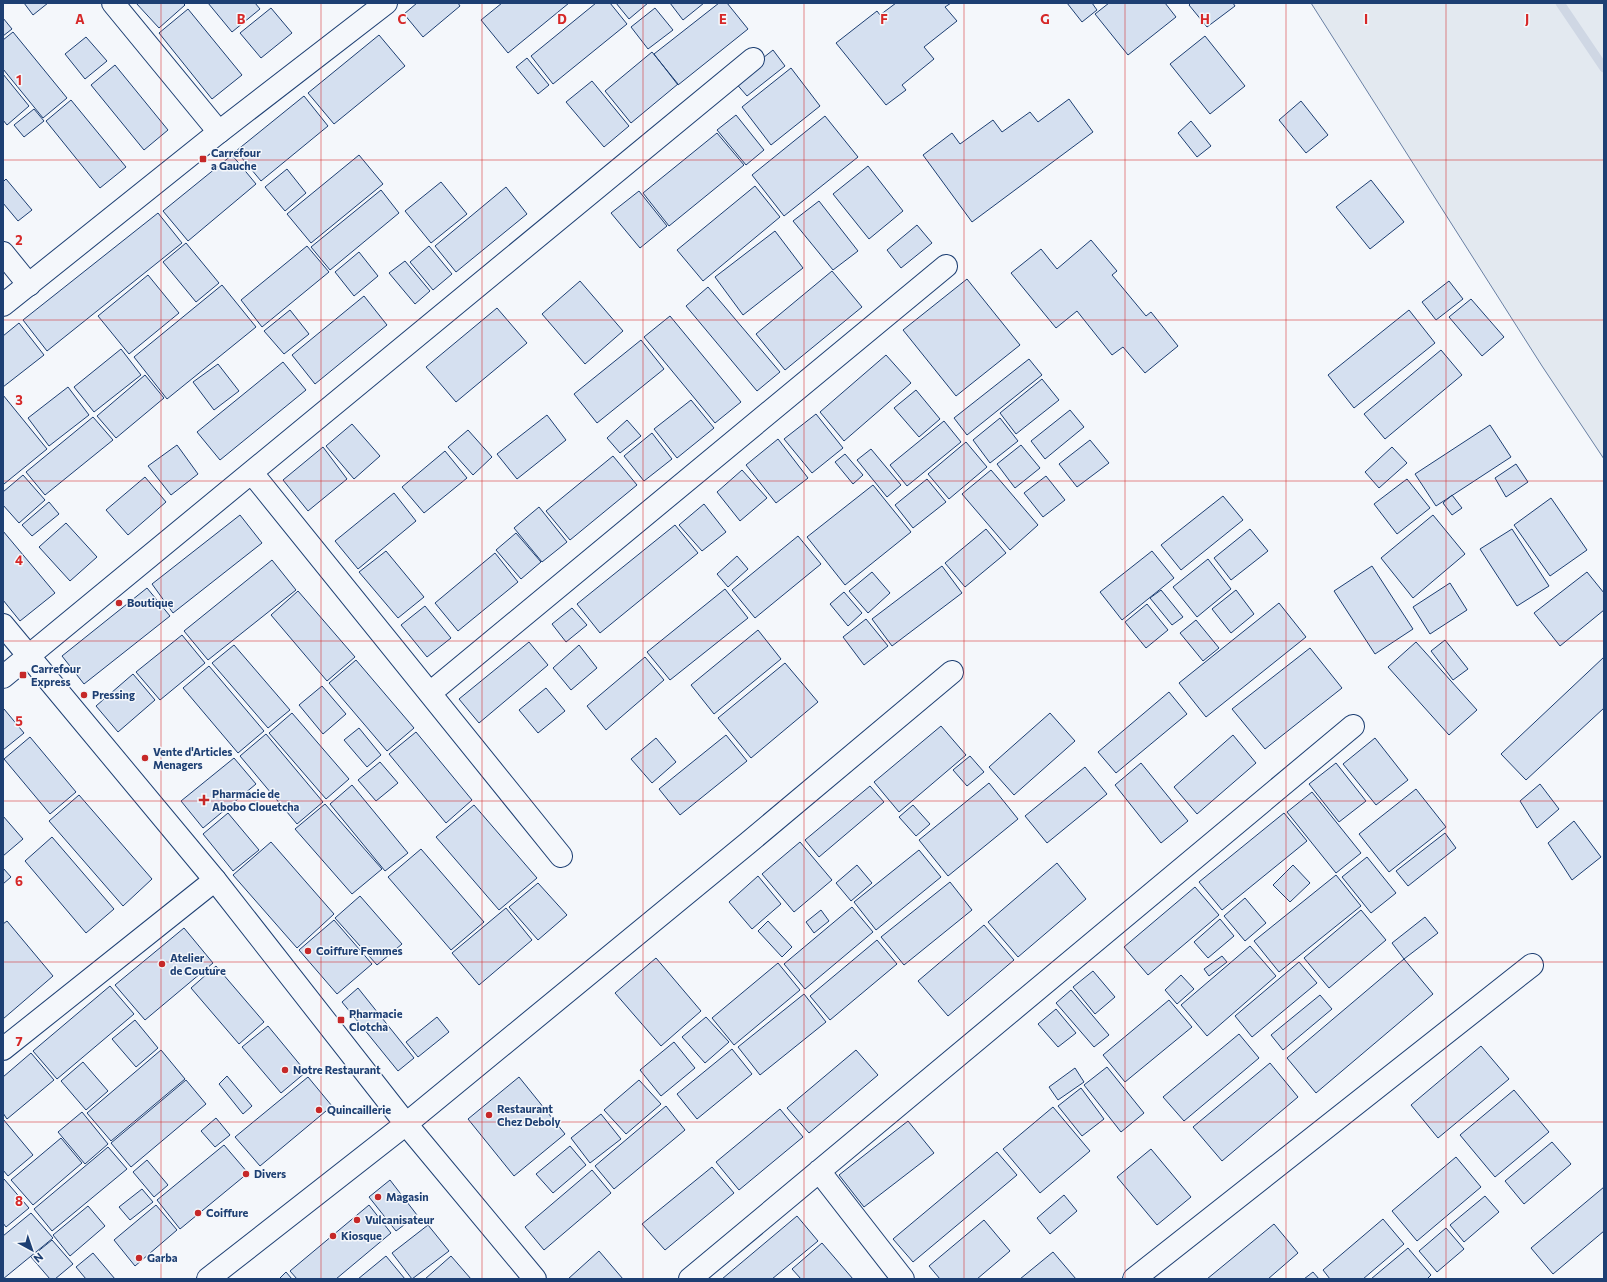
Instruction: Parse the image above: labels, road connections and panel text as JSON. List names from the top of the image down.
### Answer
{
  "places": {
    "transit": ["Carrefour a Gauche", "Carrefour Express", "Pharmacie Clotcha"],
    "other": [
      "Boutique",
      "Pressing",
      "Vente d'Articles Menagers",
      "Coiffure Femmes",
      "Atelier de Couture",
      "Notre Restaurant",
      "Quincaillerie",
      "Restaurant Chez Deboly",
      "Divers",
      "Magasin",
      "Coiffure",
      "Vulcanisateur",
      "Kiosque",
      "Garba"
    ],
    "health": ["Pharmacie de Abobo Clouetcha"]
  },
  "north": "bottom right",
  "grid": {
    "columns": [
      "A",
      "B",
      "C",
      "D",
      "E",
      "F",
      "G",
      "H",
      "I",
      "J"
    ],
    "rows": [
      "1",
      "2",
      "3",
      "4",
      "5",
      "6",
      "7",
      "8"
    ]
  }
}
